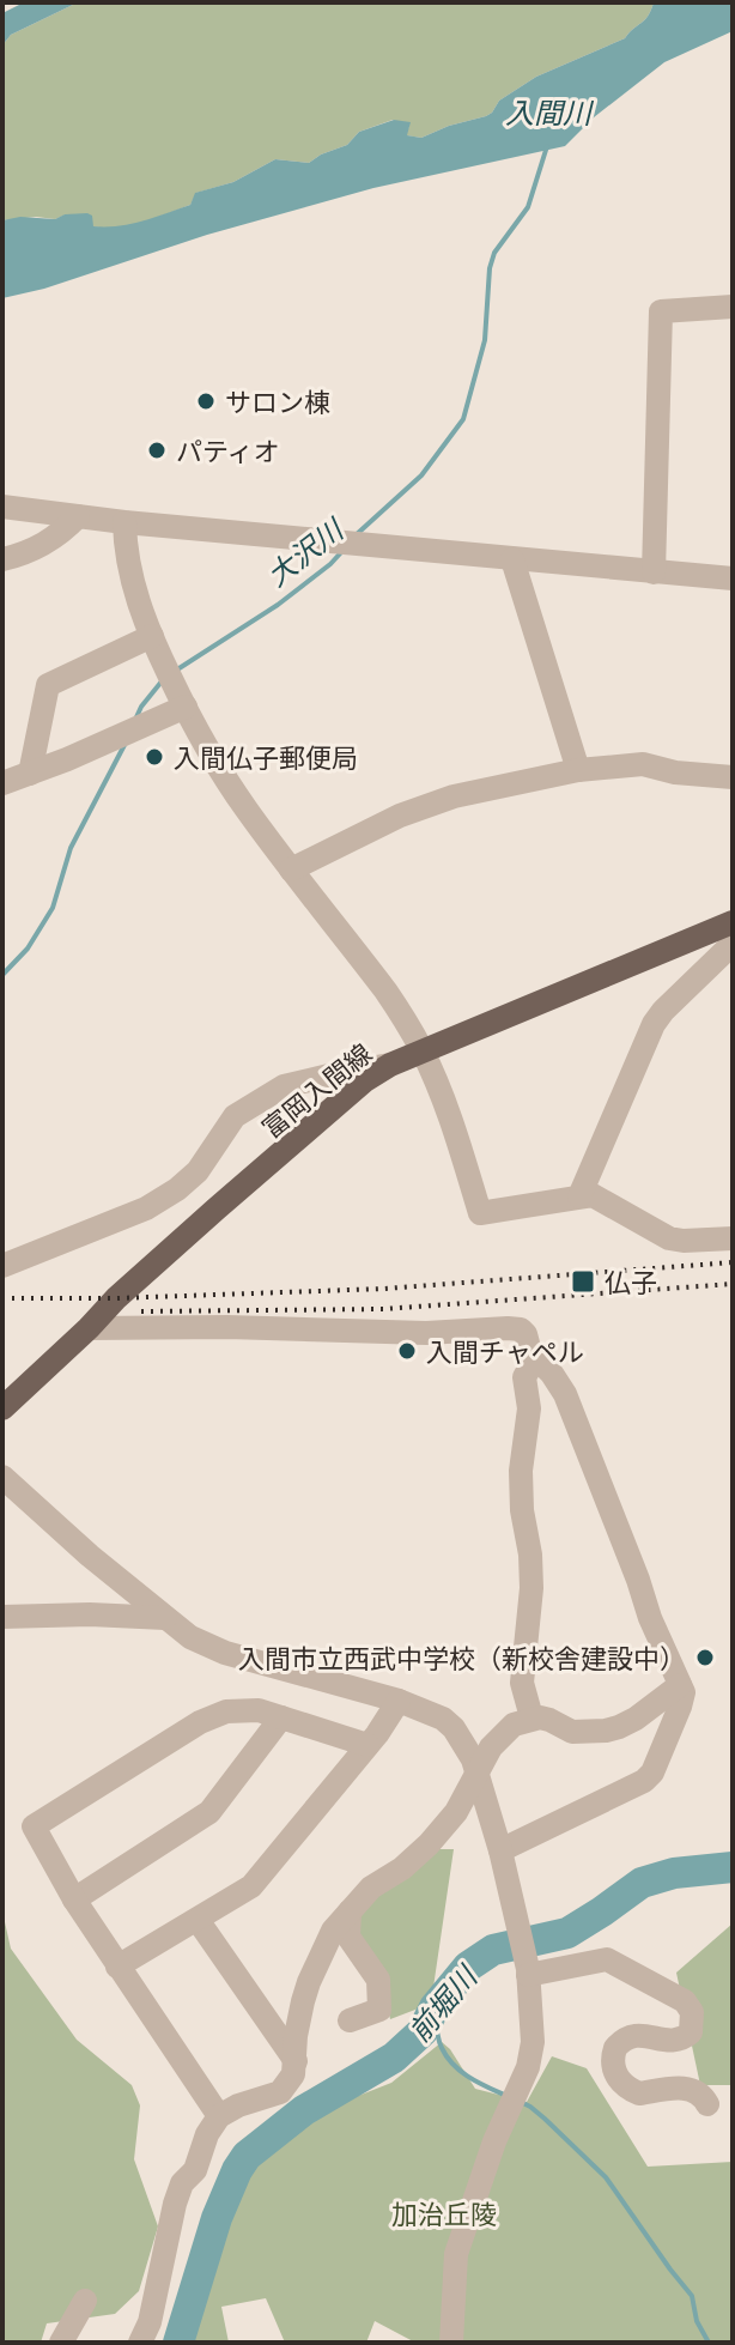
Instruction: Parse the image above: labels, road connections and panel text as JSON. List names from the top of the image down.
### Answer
{
  "streets": {
    "main road": ["富岡入間線"]
  },
  "water": ["入間川", "大沢川", "前堀川"],
  "parks": ["加治丘陵"],
  "places": {
    "other": [
      "サロン棟",
      "パティオ",
      "入間仏子郵便局",
      "入間チャペル",
      "入間市立西武中学校（新校舎建設中）"
    ],
    "transit": ["仏子"]
  }
}
